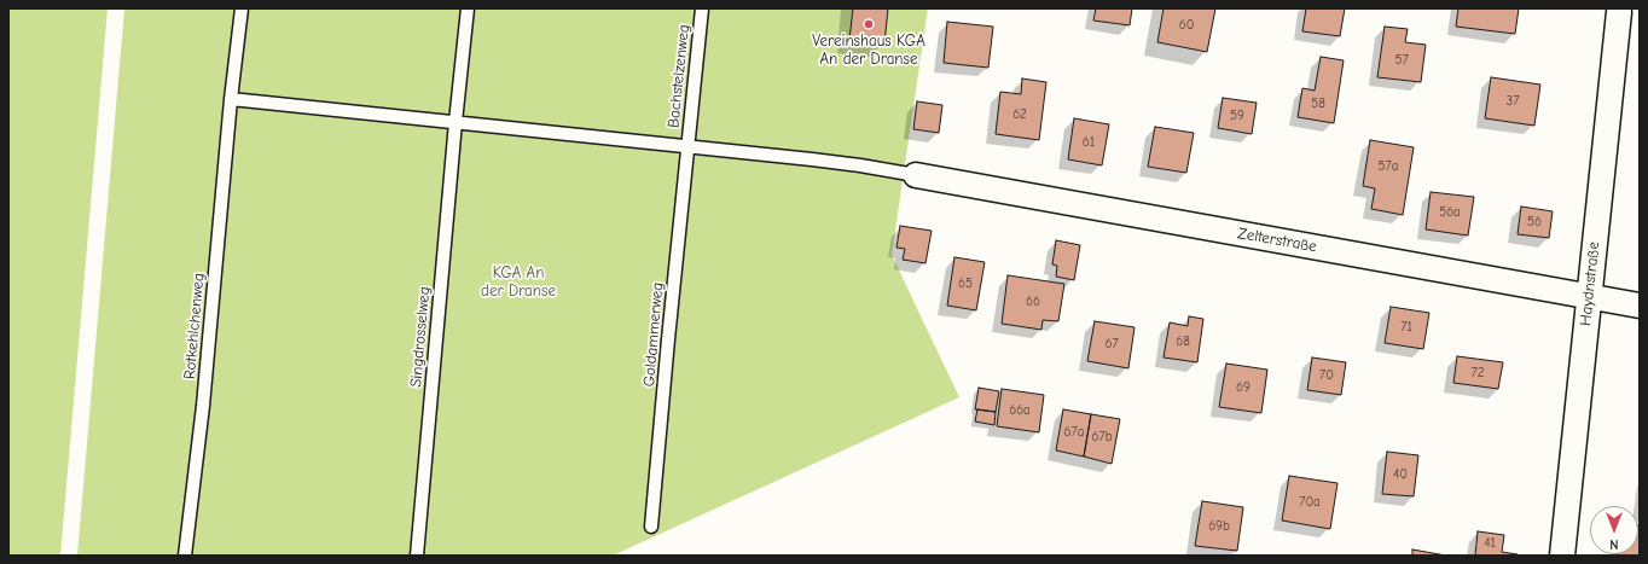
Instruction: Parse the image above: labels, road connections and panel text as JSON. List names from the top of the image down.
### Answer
{
  "streets": {
    "street": ["Zelterstraße", "Haydnstraße"],
    "lane": [
      "Bachstelzenweg",
      "Rotkehlchenweg",
      "Goldammerweg",
      "Singdrosselweg"
    ]
  },
  "crossings": [
    ["Bachstelzenweg", "Goldammerweg"],
    ["Zelterstraße", "Haydnstraße"]
  ],
  "parks": ["KGA An der Dranse"],
  "places": ["Vereinshaus KGA An der Dranse"],
  "house_numbers": [
    "60",
    "57",
    "37",
    "58",
    "62",
    "59",
    "61",
    "57a",
    "56a",
    "56",
    "65",
    "66",
    "71",
    "68",
    "67",
    "72",
    "70",
    "69",
    "66a",
    "67a",
    "67b",
    "40",
    "70a",
    "69b",
    "41"
  ],
  "north": "bottom"
}
